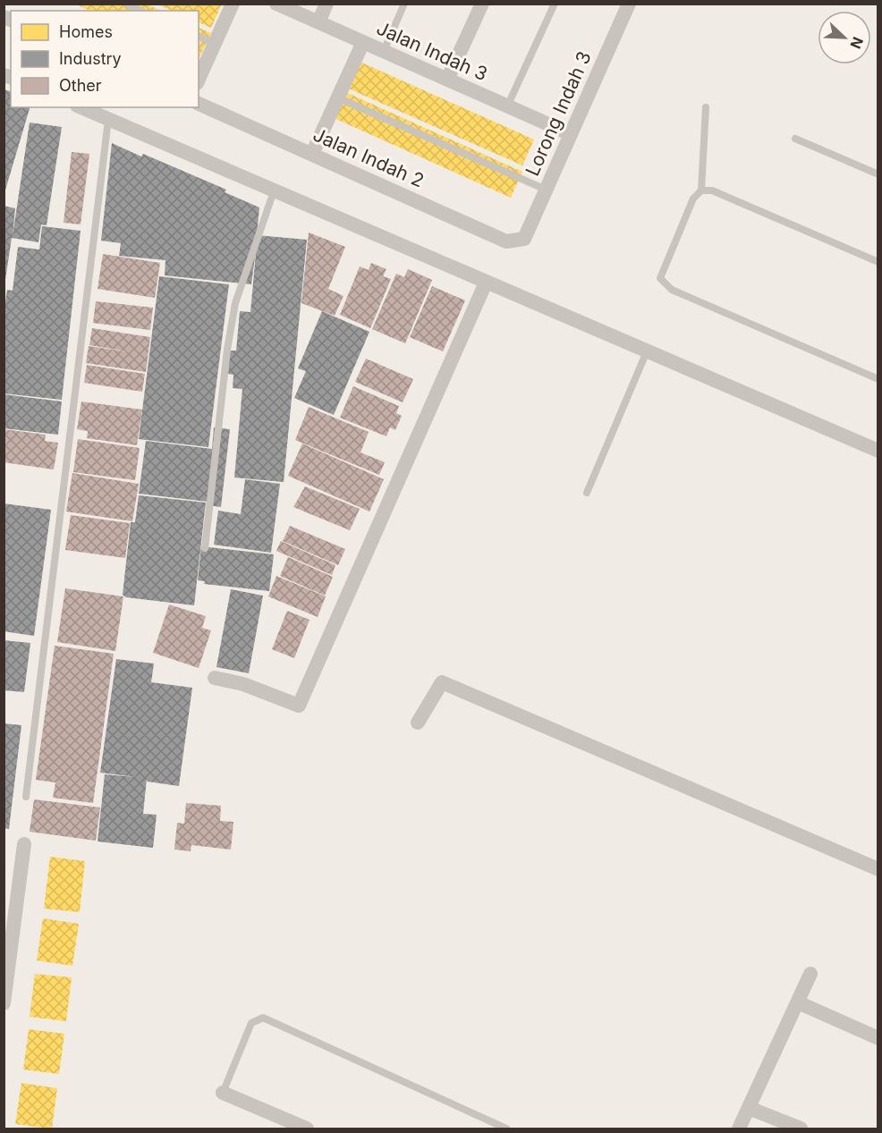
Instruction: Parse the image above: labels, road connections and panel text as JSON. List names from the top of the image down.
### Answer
{
  "streets": {
    "street": ["Jalan Indah 3", "Lorong Indah 3", "Jalan Indah 2"]
  },
  "crossings": [
    ["Jalan Indah 3", "Lorong Indah 3"],
    ["Lorong Indah 3", "Jalan Indah 2"]
  ],
  "legend": ["Homes", "Industry", "Other"],
  "north": "bottom right"
}
